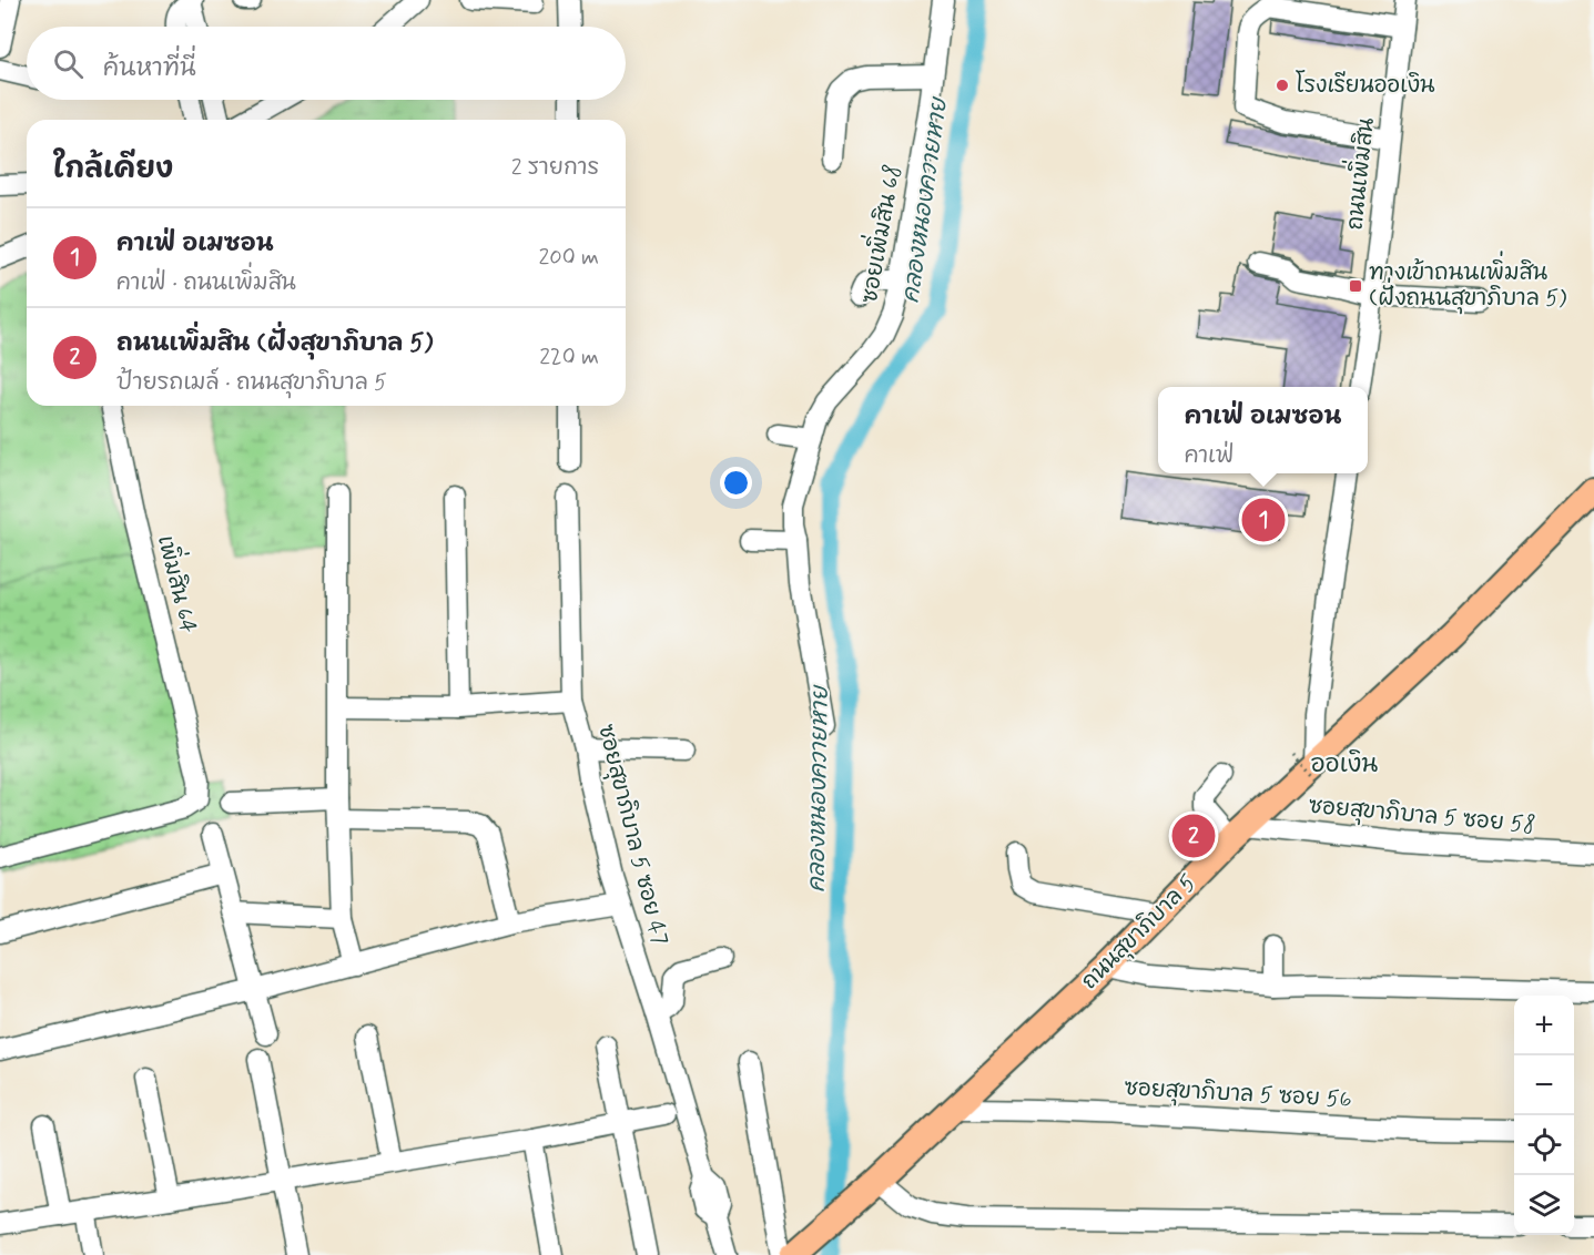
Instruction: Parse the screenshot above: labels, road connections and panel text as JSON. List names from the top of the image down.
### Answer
{
  "streets": {
    "main road": ["ถนนสุขาภิบาล 5"],
    "street": [
      "ถนนเพิ่มสิน",
      "ซอยเพิ่มสิน 68",
      "เพิ่มสิน 64",
      "ซอยสุขาภิบาล 5 ซอย 58",
      "ซอยสุขาภิบาล 5 ซอย 47",
      "ซอยสุขาภิบาล 5 ซอย 56"
    ]
  },
  "crossings": [
    ["ซอยสุขาภิบาล 5 ซอย 58", "ถนนสุขาภิบาล 5"],
    ["ถนนสุขาภิบาล 5", "ซอยสุขาภิบาล 5 ซอย 56"]
  ],
  "districts": ["ออเงิน"],
  "water": ["คลองหนองควายหาย"],
  "places": {
    "other": ["โรงเรียนออเงิน"],
    "transit": ["ทางเข้าถนนเพิ่มสิน (ฝั่งถนนสุขาภิบาล 5)"]
  },
  "page": {
    "search": "ค้นหาที่นี่",
    "heading": ["ใกล้เคียง", "2 รายการ"],
    "list": [
      {
        "mark": "1",
        "name": "คาเฟ่ อเมซอน",
        "note": "คาเฟ่ · ถนนเพิ่มสิน",
        "value": "200 m"
      },
      {
        "mark": "2",
        "name": "ถนนเพิ่มสิน (ฝั่งสุขาภิบาล 5)",
        "note": "ป้ายรถเมล์ · ถนนสุขาภิบาล 5",
        "value": "220 m"
      }
    ],
    "popup": ["คาเฟ่ อเมซอน", "คาเฟ่"],
    "pins": ["1", "2"],
    "map_buttons": ["+", "−"]
  }
}
